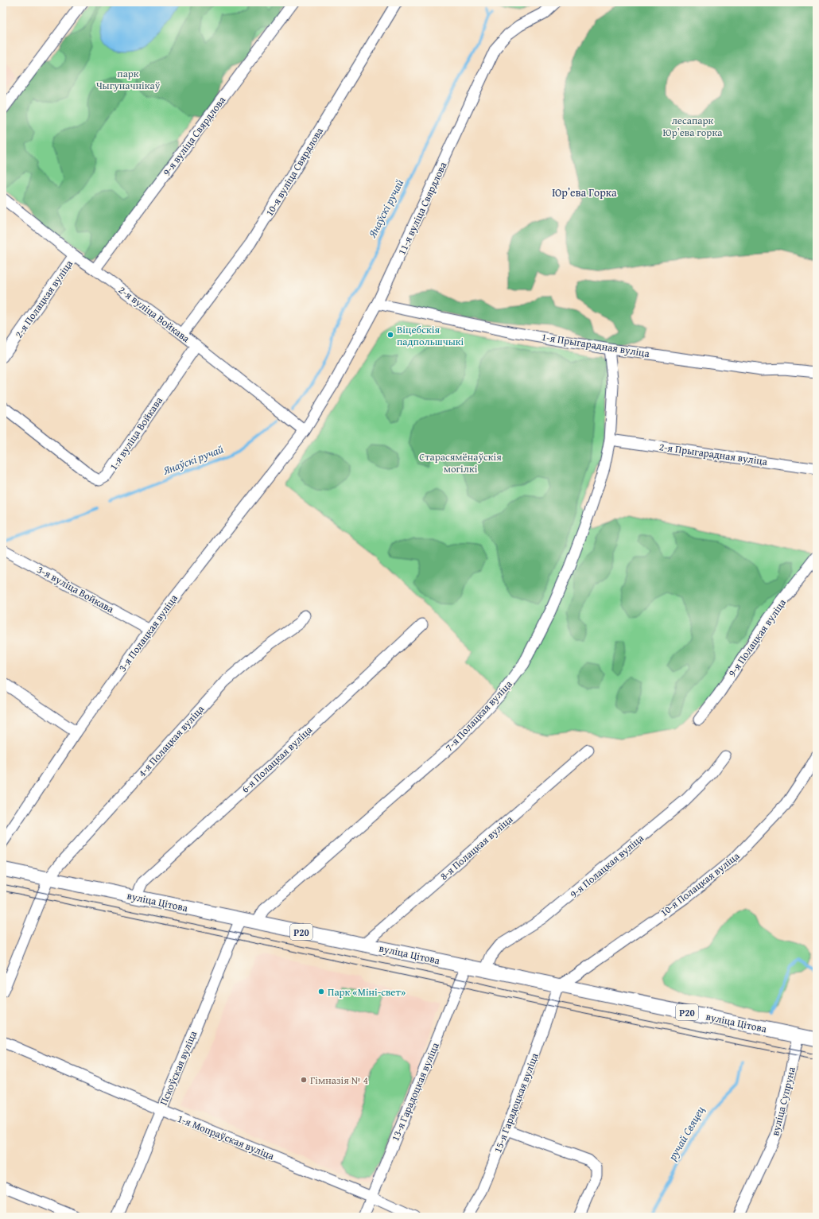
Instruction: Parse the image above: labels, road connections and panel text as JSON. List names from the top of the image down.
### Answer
{
  "streets": {
    "main road": ["вуліца Цітова", "Р20"],
    "street": [
      "9-я вуліца Свярдлова",
      "10-я вуліца Свярдлова",
      "11-я вуліца Свярдлова",
      "2-я Полацкая вуліца",
      "2-я вуліца Войкава",
      "1-я Прыгарадная вуліца",
      "1-я вуліца Войкава",
      "2-я Прыгарадная вуліца",
      "3-я вуліца Войкава",
      "3-я Полацкая вуліца",
      "9-я Полацкая вуліца",
      "7-я Полацкая вуліца",
      "4-я Полацкая вуліца",
      "6-я Полацкая вуліца",
      "8-я Полацкая вуліца",
      "10-я Полацкая вуліца",
      "Пскоўская вуліца",
      "13-я Гарадоцкая вуліца",
      "вуліца Супруна",
      "15-я Гарадоцкая вуліца",
      "1-я Мопраўская вуліца"
    ]
  },
  "crossings": [
    ["9-я вуліца Свярдлова", "2-я вуліца Войкава"],
    ["10-я вуліца Свярдлова", "2-я вуліца Войкава"],
    ["11-я вуліца Свярдлова", "2-я вуліца Войкава"],
    ["11-я вуліца Свярдлова", "1-я Прыгарадная вуліца"],
    ["11-я вуліца Свярдлова", "3-я Полацкая вуліца"],
    ["2-я Полацкая вуліца", "2-я вуліца Войкава"],
    ["2-я вуліца Войкава", "1-я вуліца Войкава"],
    ["2-я вуліца Войкава", "3-я Полацкая вуліца"],
    ["1-я Прыгарадная вуліца", "7-я Полацкая вуліца"],
    ["2-я Прыгарадная вуліца", "7-я Полацкая вуліца"],
    ["3-я вуліца Войкава", "3-я Полацкая вуліца"],
    ["9-я Полацкая вуліца", "вуліца Цітова"],
    ["7-я Полацкая вуліца", "вуліца Цітова"],
    ["4-я Полацкая вуліца", "вуліца Цітова"],
    ["6-я Полацкая вуліца", "вуліца Цітова"],
    ["8-я Полацкая вуліца", "вуліца Цітова"],
    ["10-я Полацкая вуліца", "вуліца Цітова"],
    ["10-я Полацкая вуліца", "15-я Гарадоцкая вуліца"],
    ["вуліца Цітова", "Пскоўская вуліца"],
    ["вуліца Цітова", "13-я Гарадоцкая вуліца"],
    ["вуліца Цітова", "вуліца Супруна"],
    ["вуліца Цітова", "15-я Гарадоцкая вуліца"],
    ["Пскоўская вуліца", "1-я Мопраўская вуліца"],
    ["13-я Гарадоцкая вуліца", "1-я Мопраўская вуліца"]
  ],
  "districts": ["Юрʼева Горка"],
  "water": ["Янаўскі ручай", "ручай Свяцец"],
  "parks": ["парк Чыгуначнікаў", "лесапарк Юрʼева горка", "Старасямёнаўскія могілкі"],
  "places": ["Віцебскія падпольшчыкі", "Парк «Міні-свет»", "Гімназія № 4"]
}
